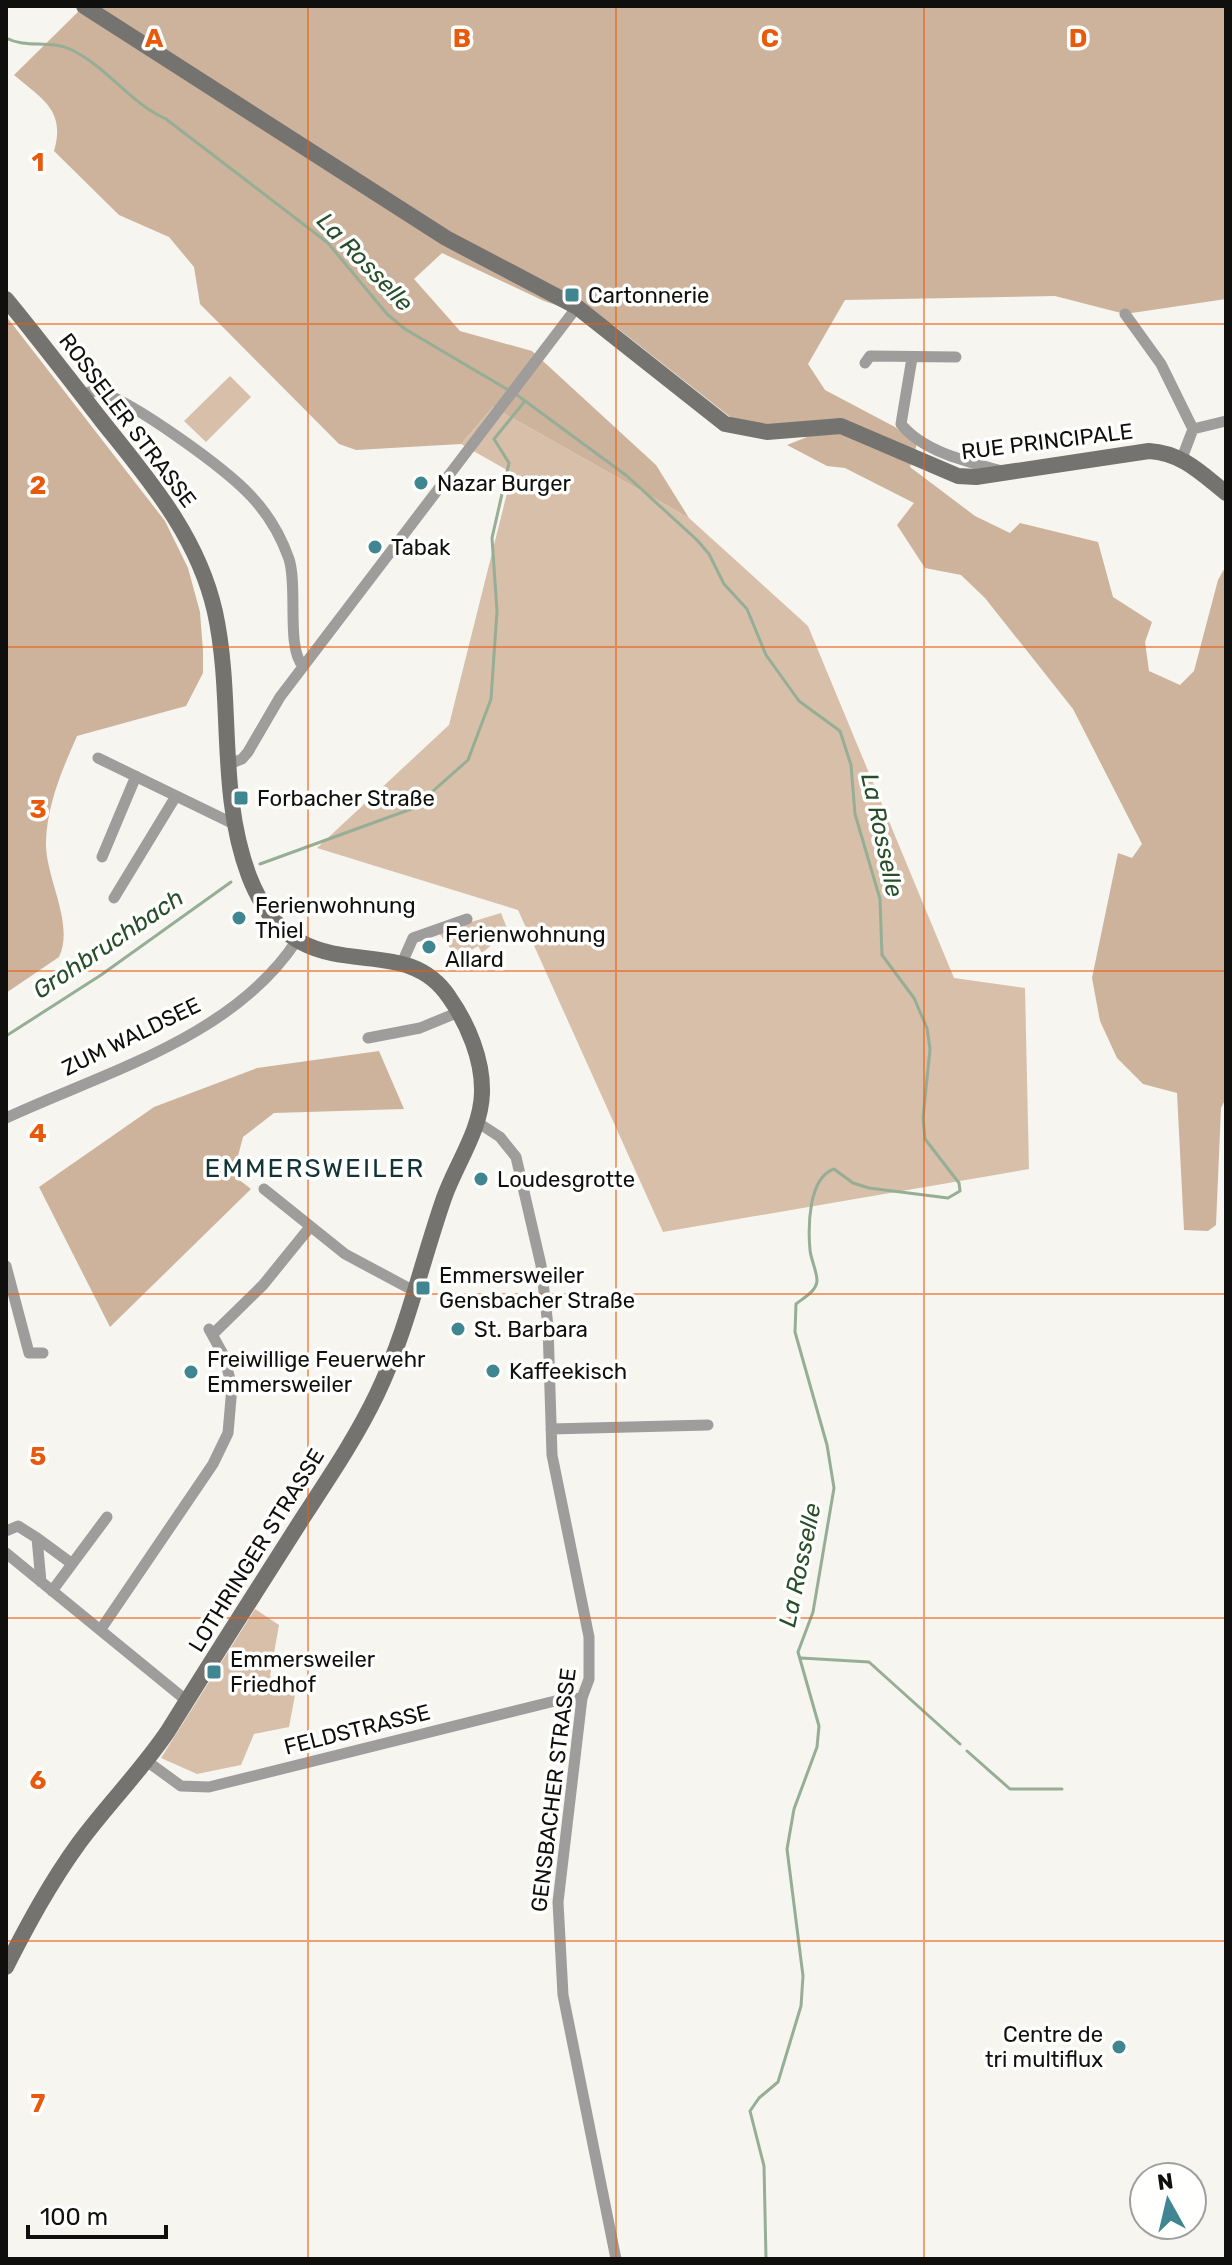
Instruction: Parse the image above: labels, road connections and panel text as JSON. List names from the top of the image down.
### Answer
{
  "streets": {
    "main road": ["ROSSELER STRASSE", "RUE PRINCIPALE", "LOTHRINGER STRASSE"],
    "street": ["ZUM WALDSEE", "FELDSTRASSE", "GENSBACHER STRASSE"]
  },
  "crossings": [
    ["LOTHRINGER STRASSE", "FELDSTRASSE"],
    ["LOTHRINGER STRASSE", "GENSBACHER STRASSE"],
    ["FELDSTRASSE", "GENSBACHER STRASSE"]
  ],
  "districts": ["EMMERSWEILER"],
  "water": ["La Rosselle", "Grohbruchbach"],
  "places": {
    "transit": [
      "Cartonnerie",
      "Forbacher Straße",
      "Emmersweiler Gensbacher Straße",
      "Emmersweiler Friedhof"
    ],
    "other": [
      "Nazar Burger",
      "Tabak",
      "Ferienwohnung Thiel",
      "Ferienwohnung Allard",
      "Loudesgrotte",
      "St. Barbara",
      "Kaffeekisch",
      "Freiwillige Feuerwehr Emmersweiler",
      "Centre de tri multiflux"
    ]
  },
  "scale_bar": "100 m",
  "north": "top",
  "grid": {
    "columns": [
      "A",
      "B",
      "C",
      "D"
    ],
    "rows": [
      "1",
      "2",
      "3",
      "4",
      "5",
      "6",
      "7"
    ]
  }
}
